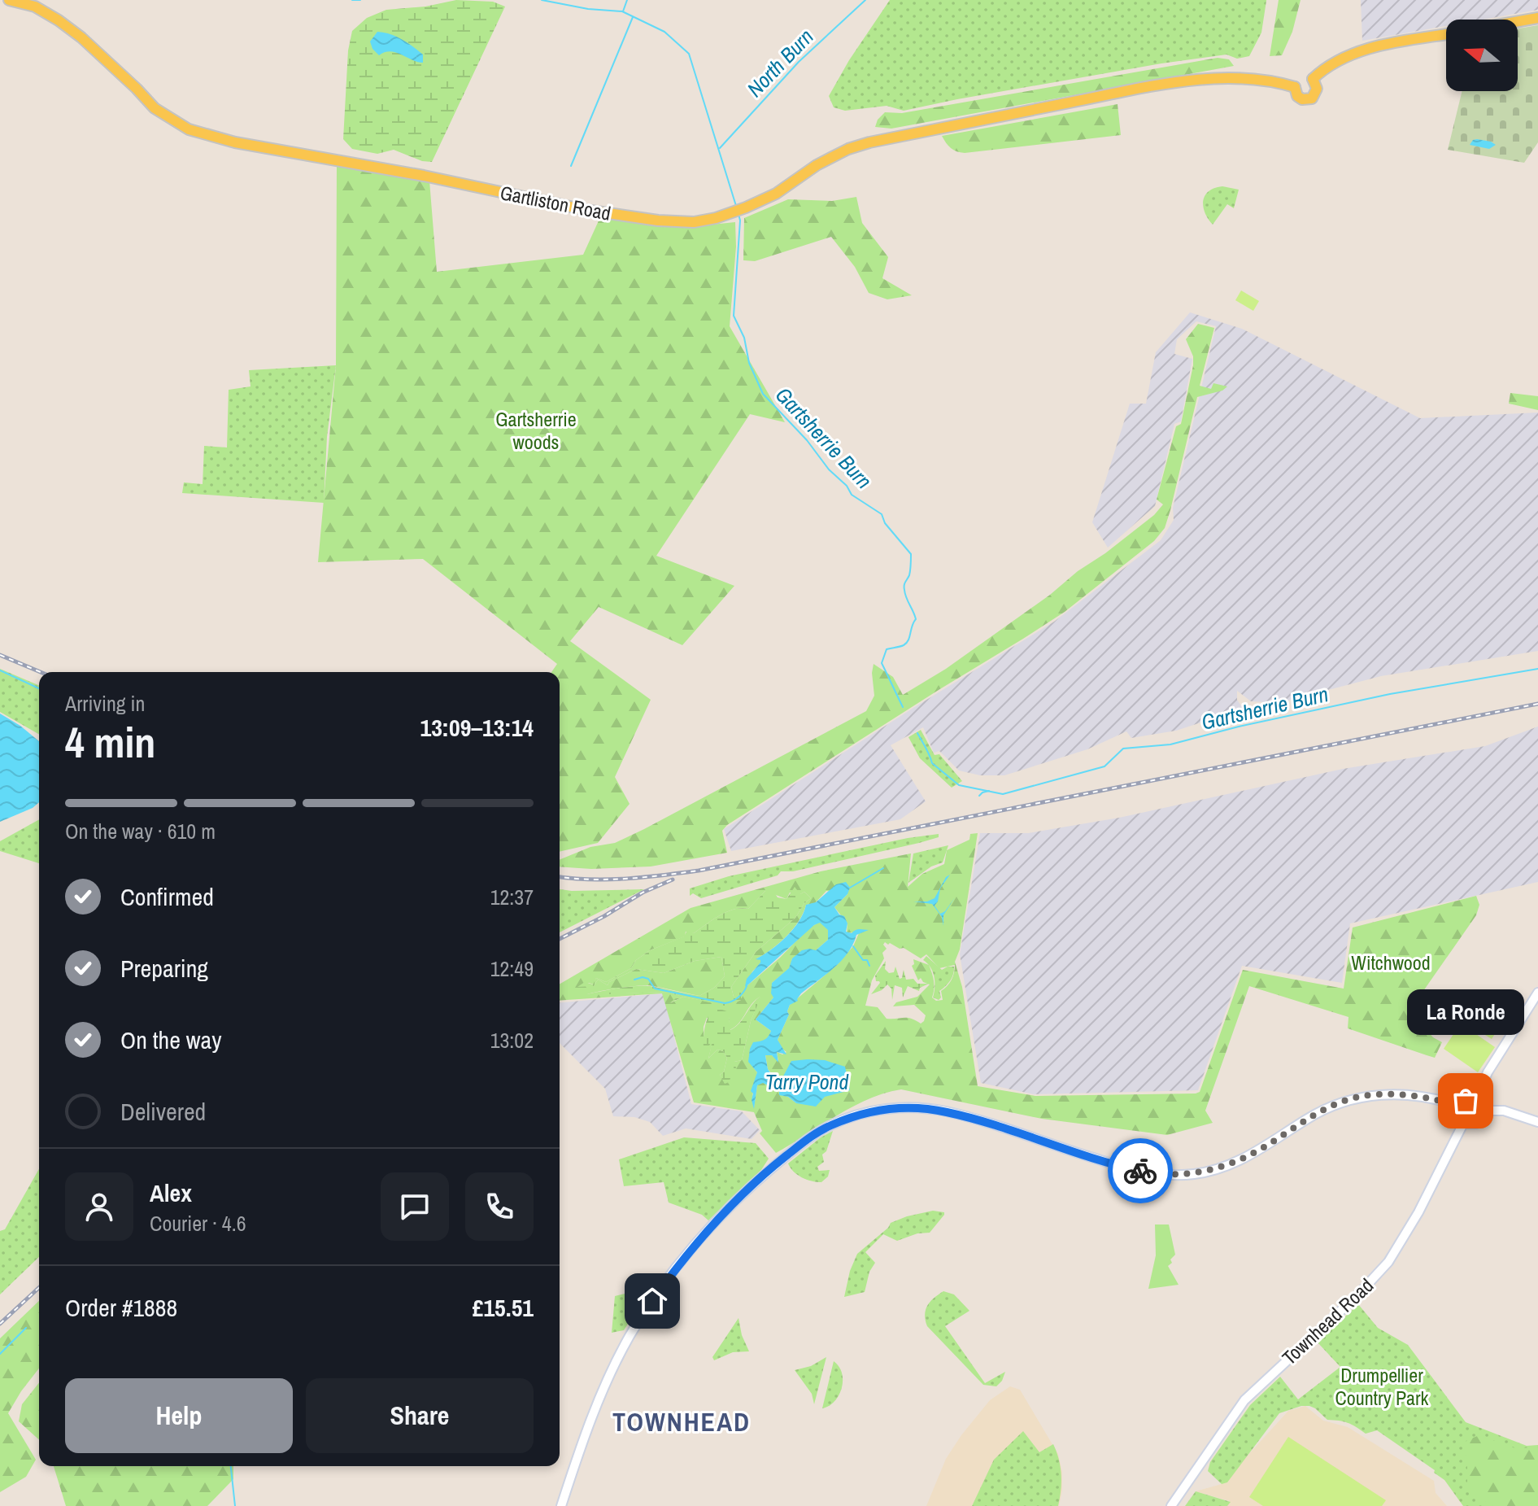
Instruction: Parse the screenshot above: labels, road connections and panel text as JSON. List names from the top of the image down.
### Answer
{
  "streets": {
    "main road": ["Gartliston Road"],
    "street": ["Townhead Road"]
  },
  "districts": ["TOWNHEAD"],
  "water": ["North Burn", "Gartsherrie Burn", "Tarry Pond"],
  "parks": ["Gartsherrie woods", "Witchwood", "Drumpellier Country Park"],
  "places": ["La Ronde"],
  "north": "left",
  "page": {
    "heading": ["4 min", "Arriving in", "13:09–13:14"],
    "panel": [
      "Alex",
      "Courier · 4.6",
      "Order #1888",
      "£15.51"
    ],
    "bar": "On the way · 610 m",
    "list": [
      ["Confirmed", "12:37"],
      ["Preparing", "12:49"],
      ["On the way", "13:02"],
      "Delivered"
    ],
    "bubble": "La Ronde",
    "buttons": ["Help", "Share"]
  }
}
